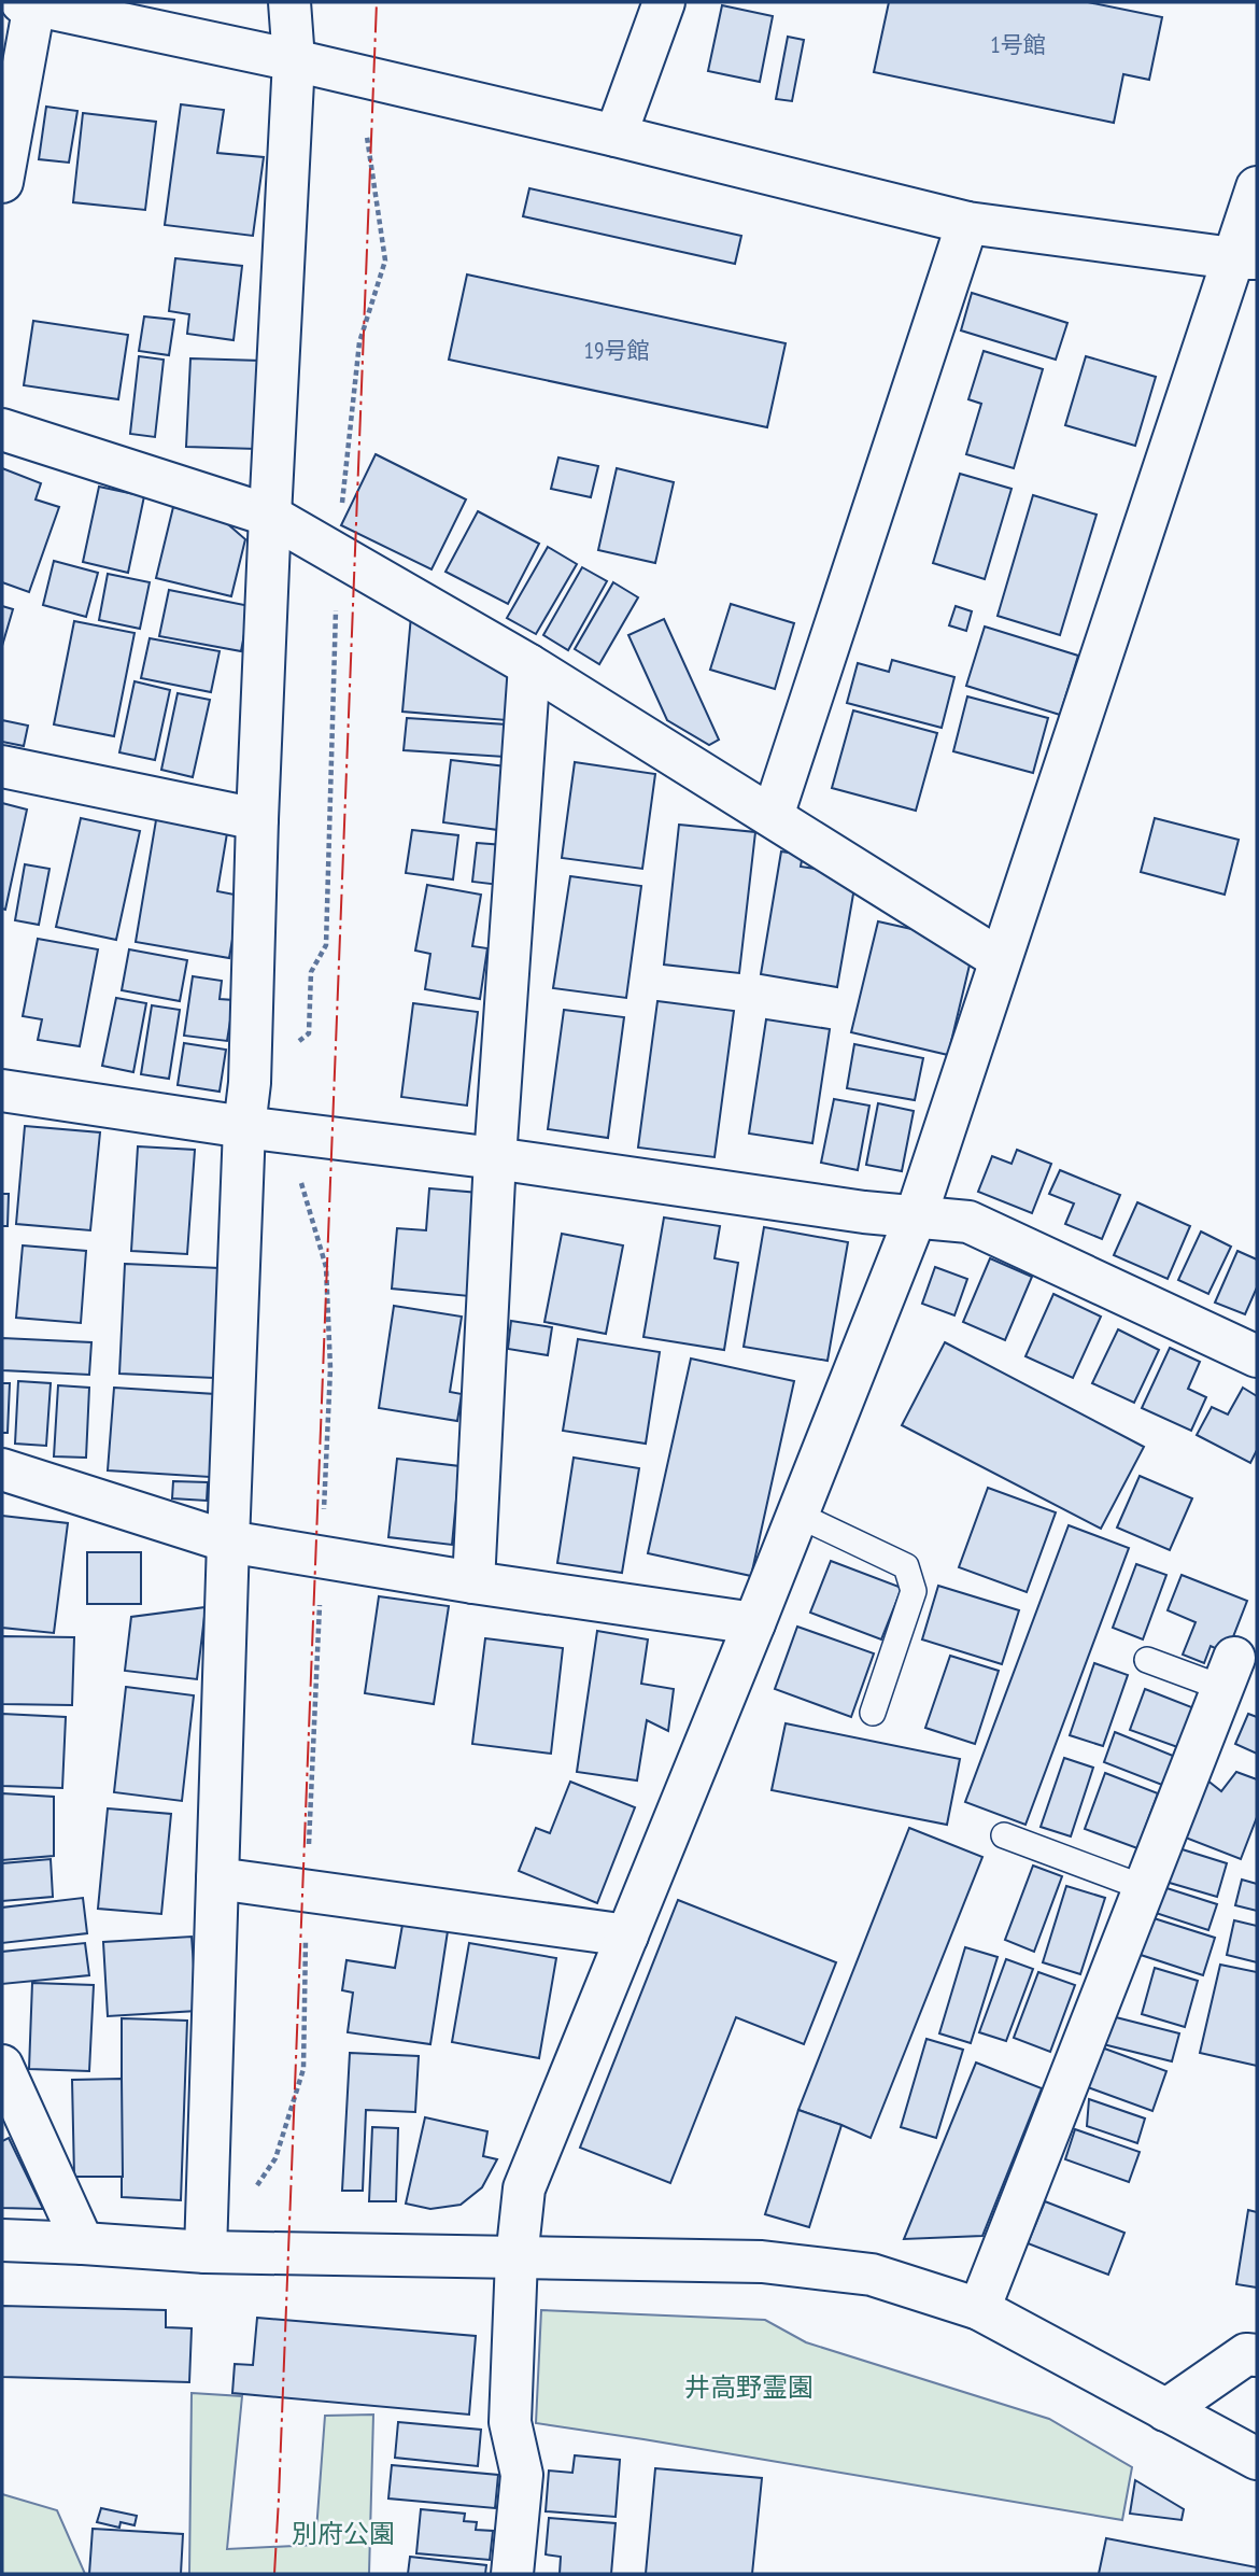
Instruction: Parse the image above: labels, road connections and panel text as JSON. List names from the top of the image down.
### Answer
{
  "parks": ["井高野霊園", "別府公園"],
  "house_numbers": ["1号館", "19号館"]
}
